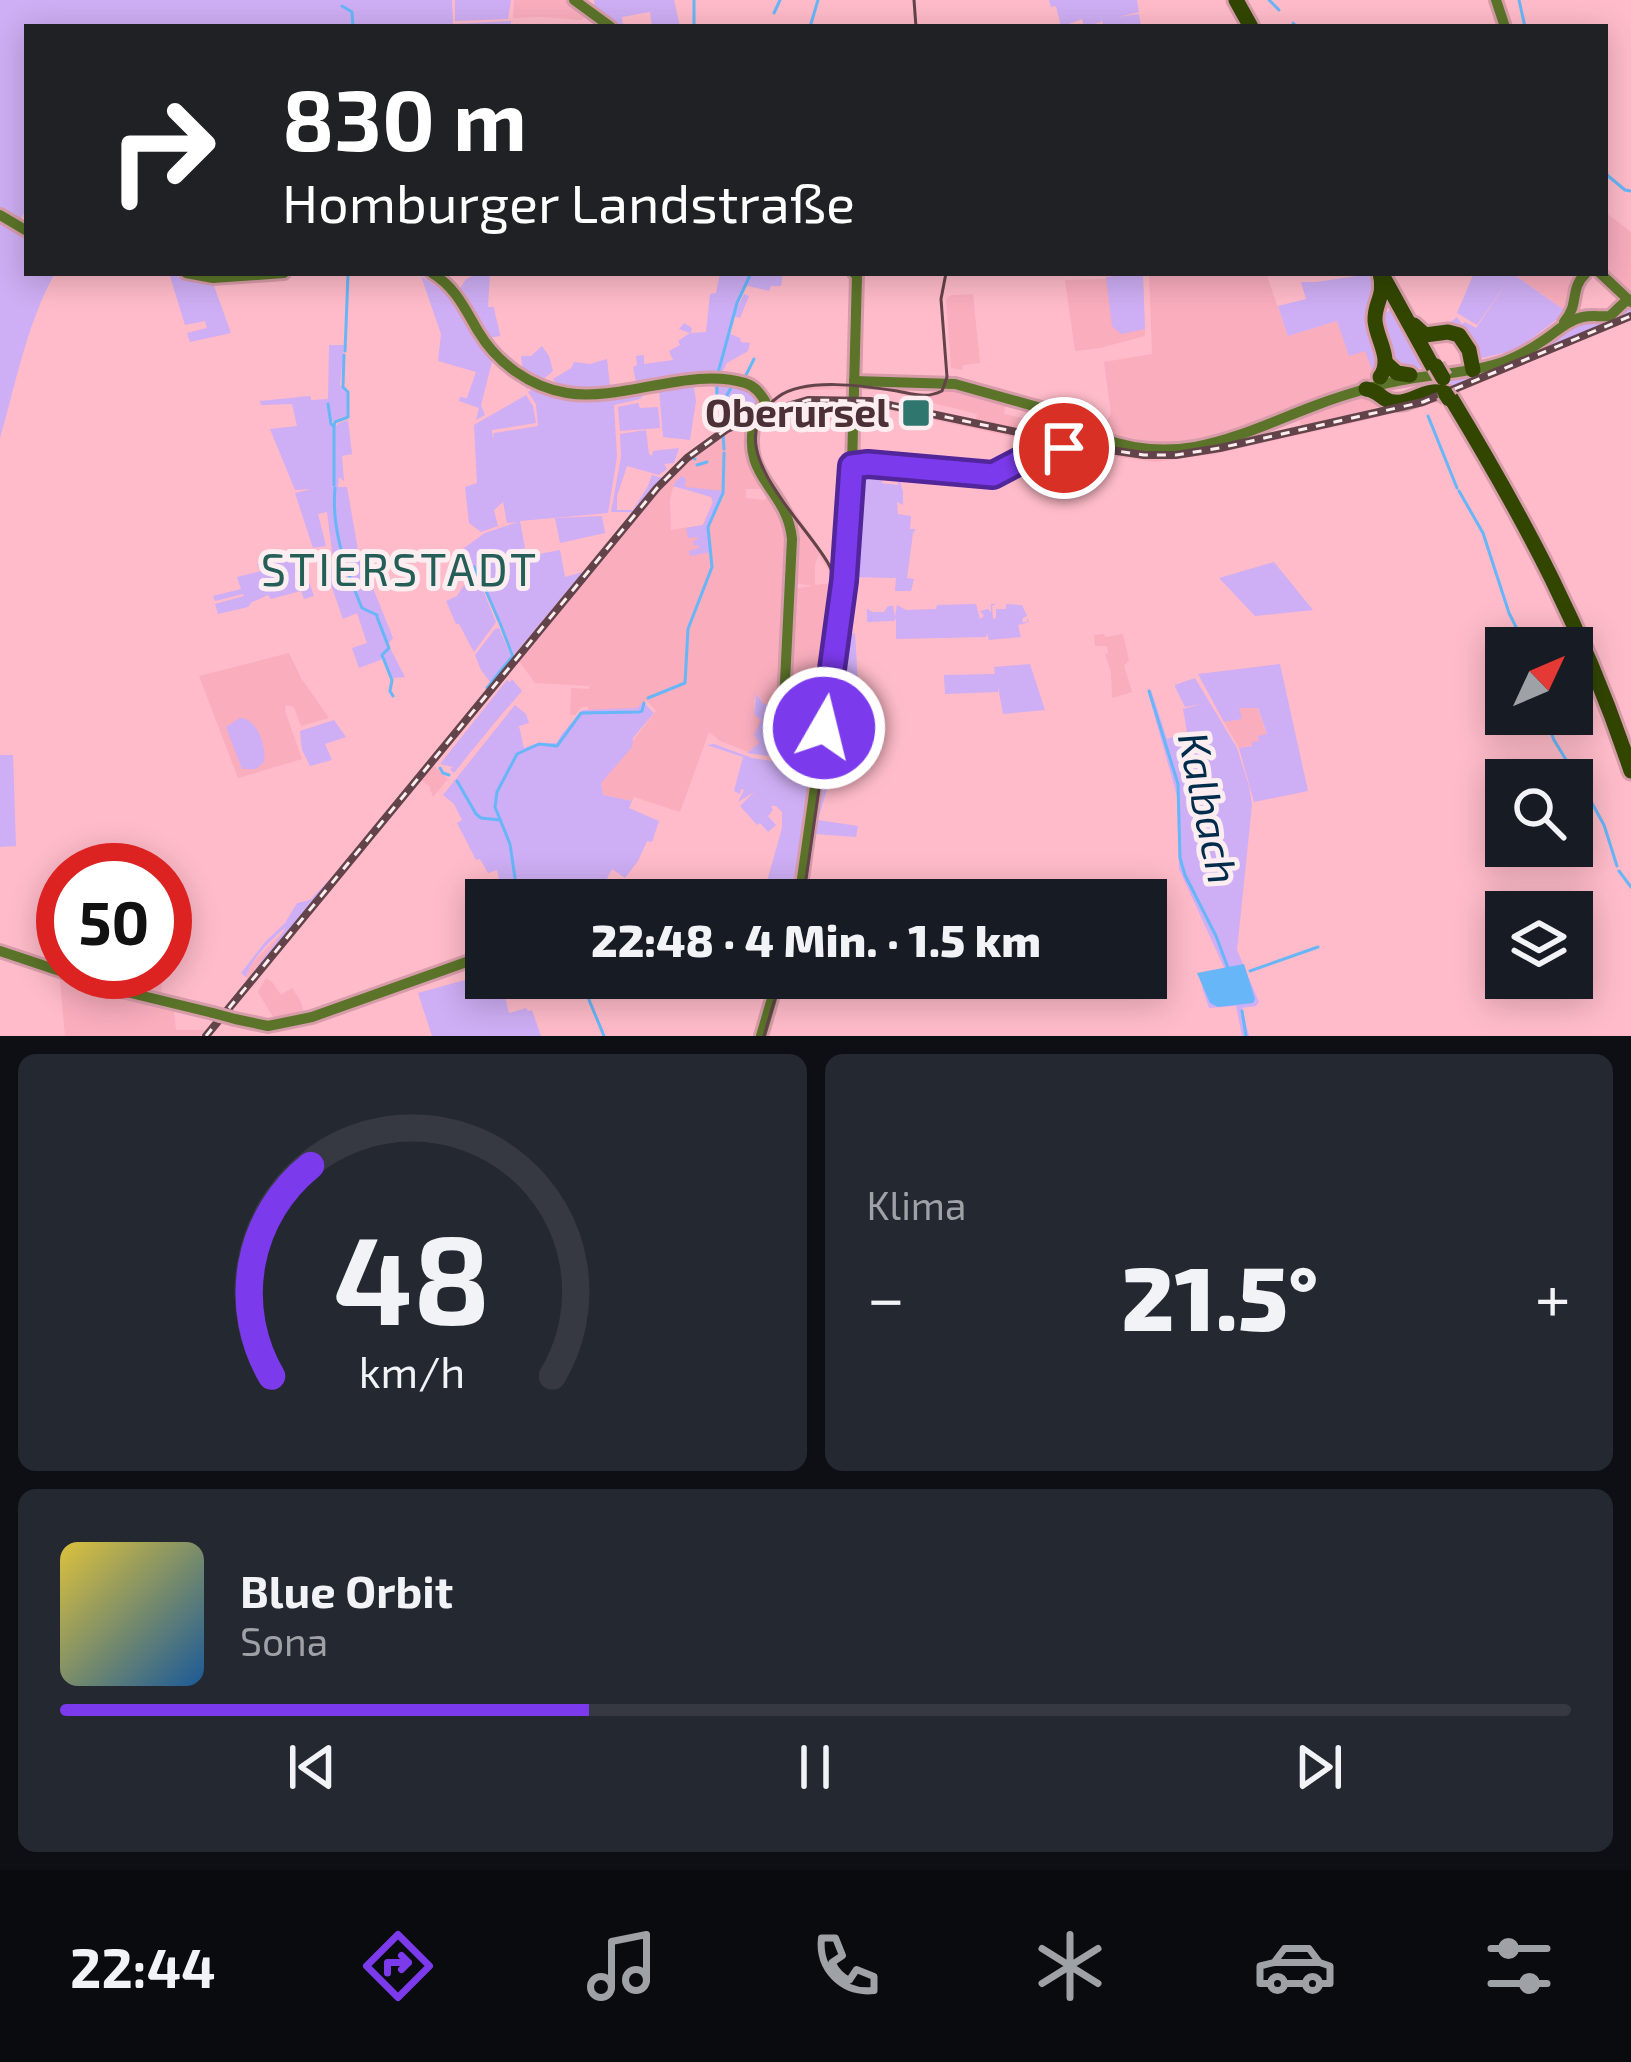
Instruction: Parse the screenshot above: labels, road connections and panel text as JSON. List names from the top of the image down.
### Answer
{
  "districts": ["STIERSTADT"],
  "water": ["Kalbach"],
  "places": {
    "transit": ["Oberursel"]
  },
  "north": "top right",
  "page": {
    "turn": ["830 m", "Homburger Landstraße"],
    "limit": "50",
    "trip": "22:48 · 4 Min. · 1.5 km",
    "tile": "Klima",
    "heat": ["−", "21.5°", "+"],
    "song": ["Blue Orbit", "Sona"],
    "tabs": "22:44",
    "gauge": ["48", "km/h"]
  }
}
